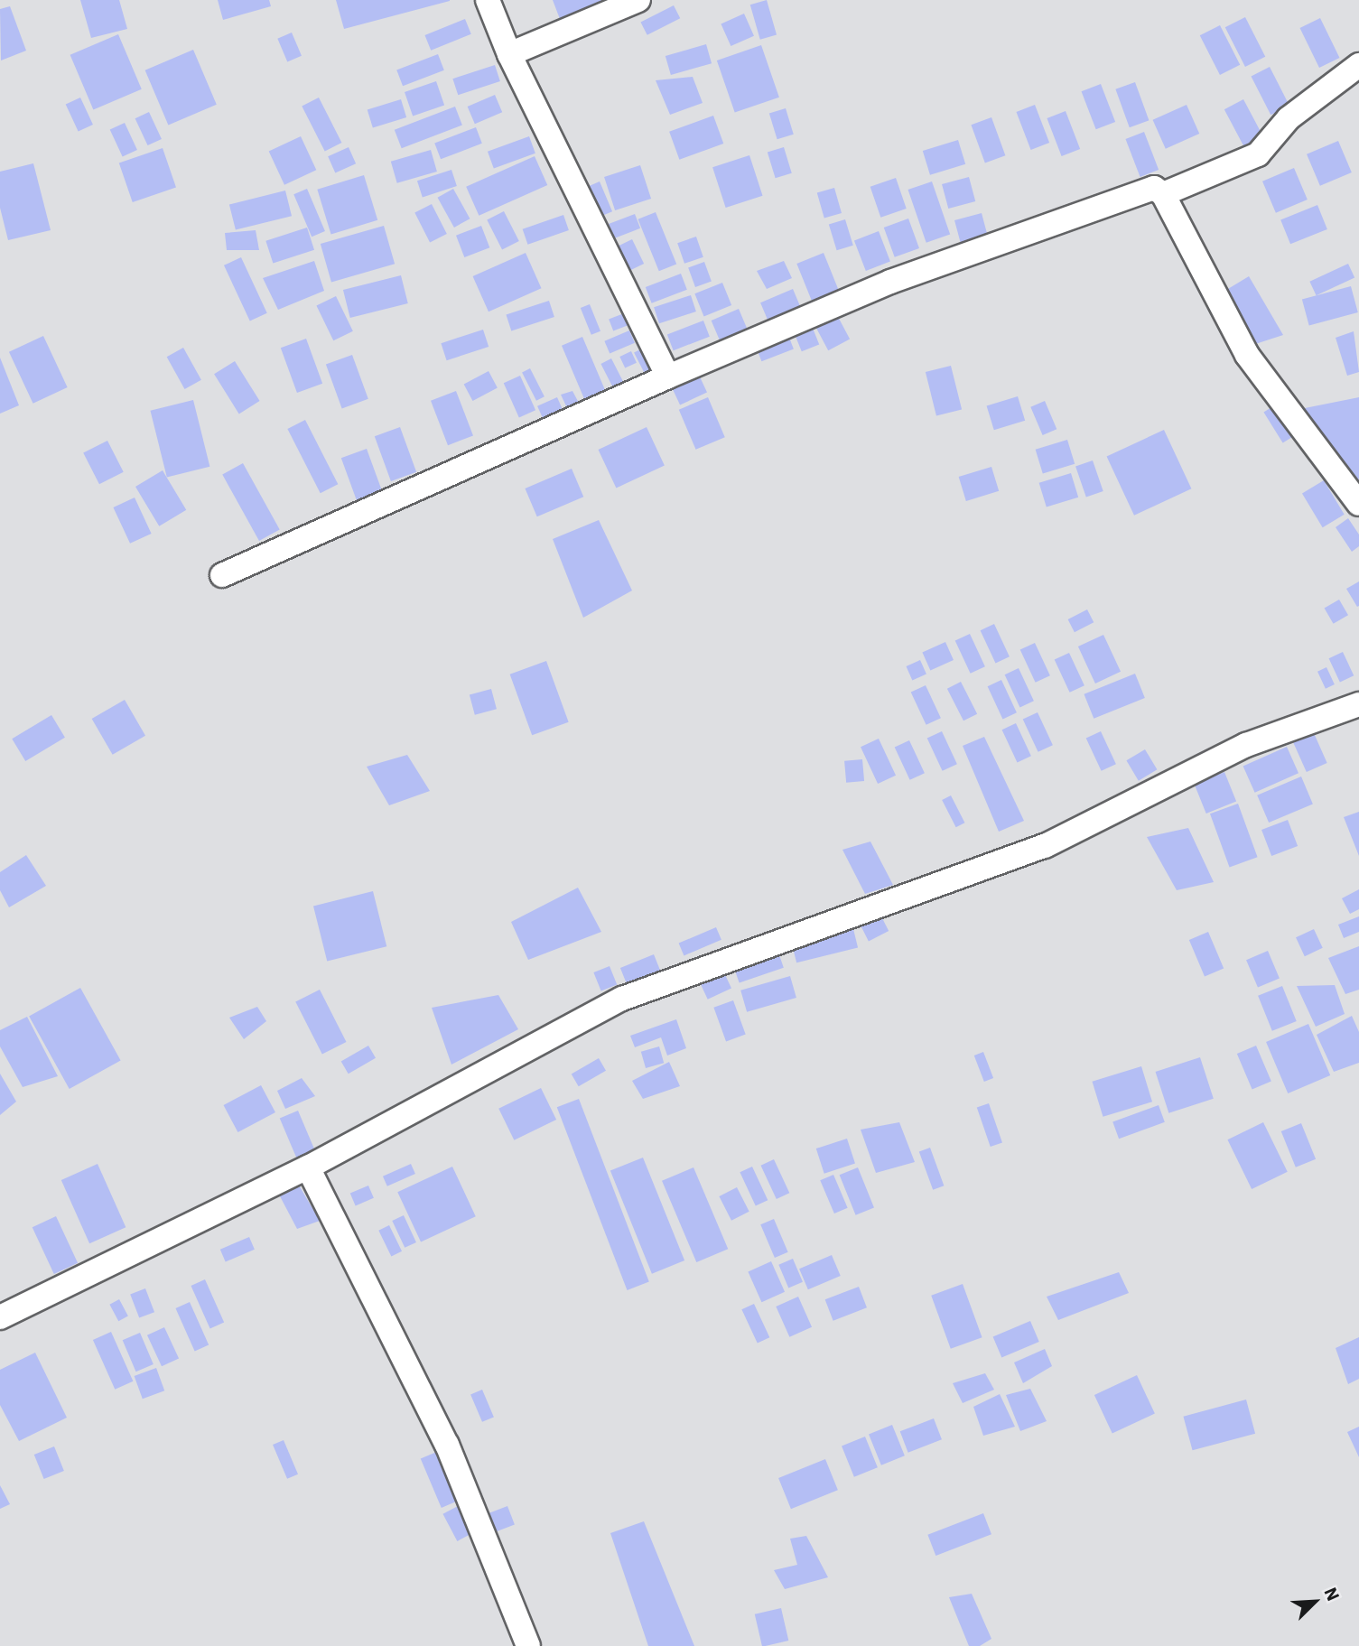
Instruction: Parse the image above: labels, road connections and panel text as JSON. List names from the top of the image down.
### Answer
{
  "north": "top right"
}
